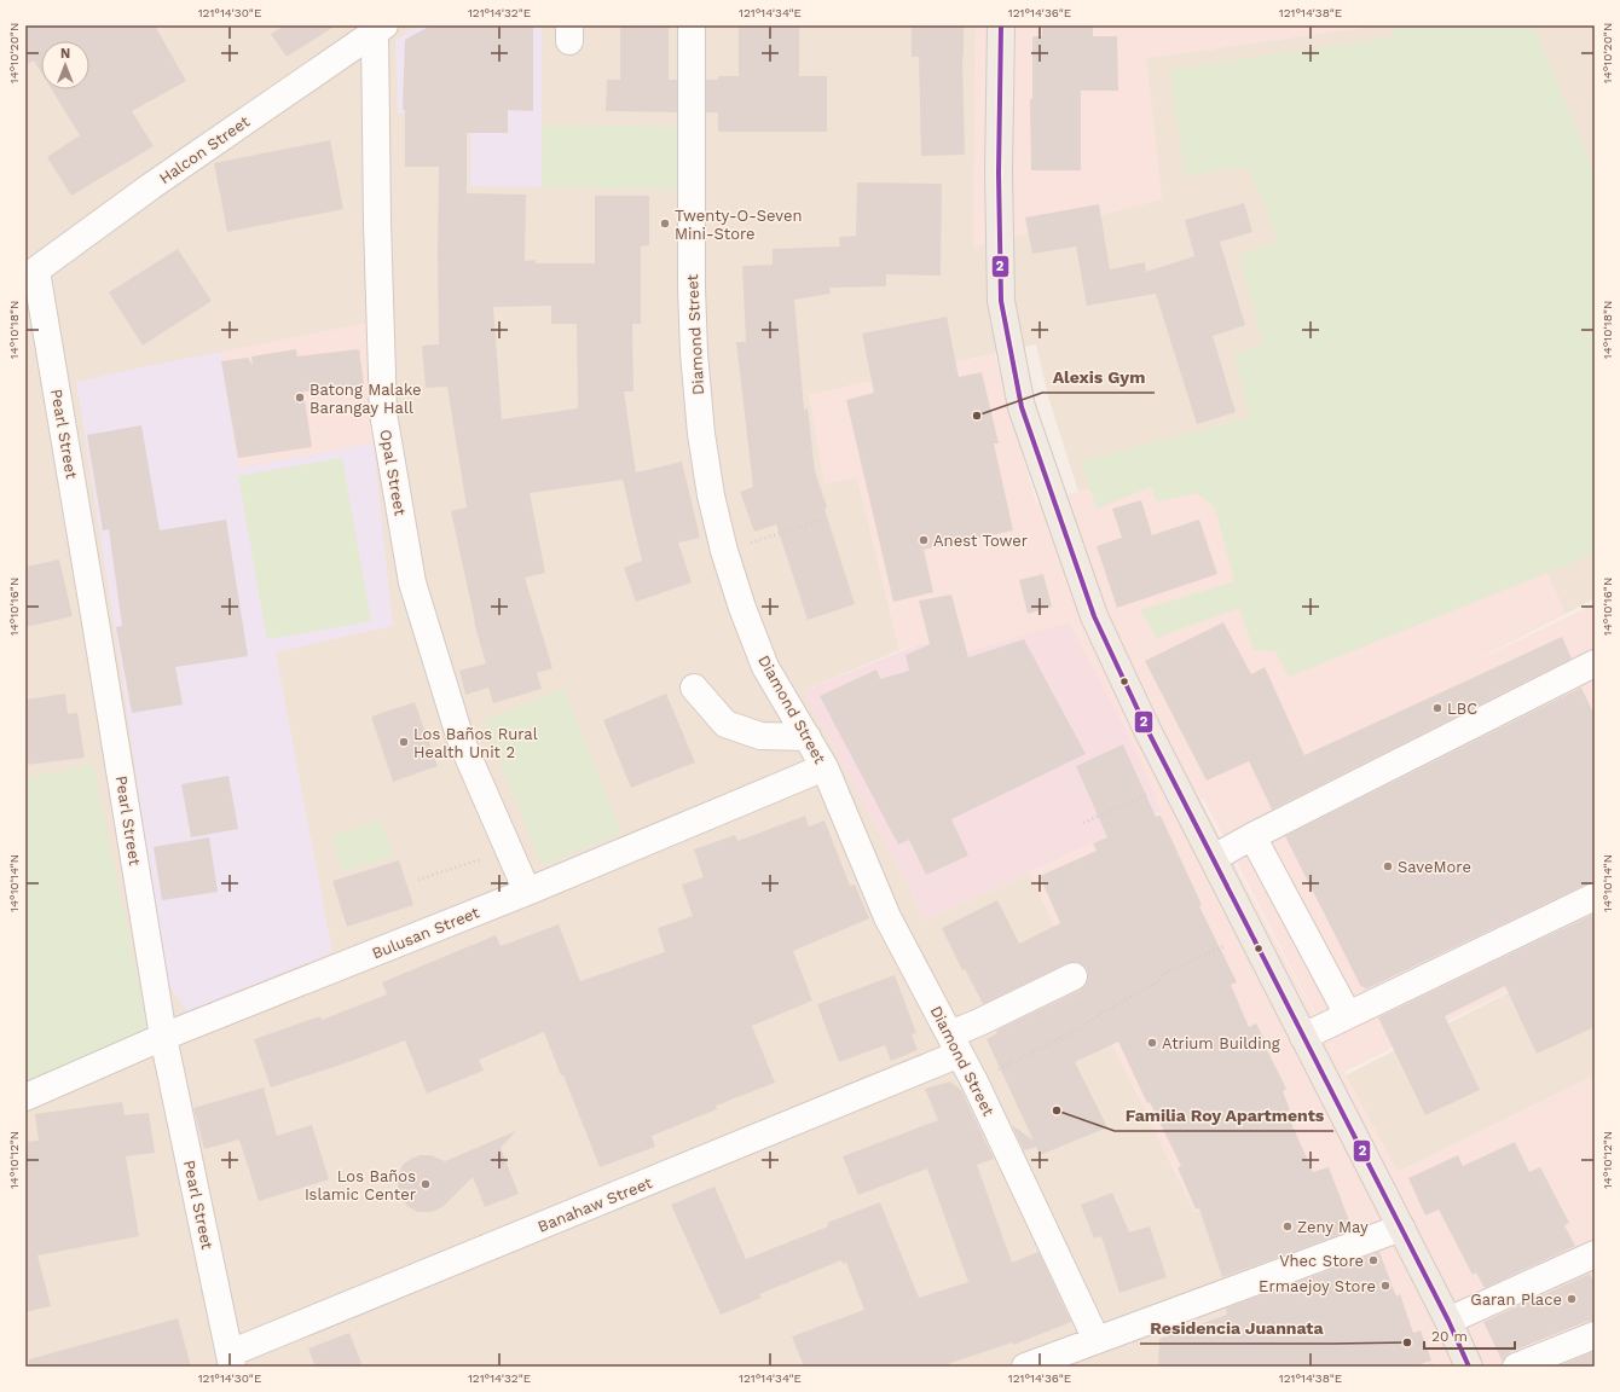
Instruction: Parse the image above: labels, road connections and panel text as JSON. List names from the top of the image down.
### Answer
{
  "streets": {
    "street": [
      "Halcon Street",
      "Diamond Street",
      "Pearl Street",
      "Opal Street",
      "Bulusan Street",
      "Banahaw Street"
    ]
  },
  "crossings": [
    ["Halcon Street", "Pearl Street"],
    ["Halcon Street", "Opal Street"],
    ["Diamond Street", "Bulusan Street"],
    ["Diamond Street", "Banahaw Street"],
    ["Pearl Street", "Bulusan Street"],
    ["Pearl Street", "Banahaw Street"],
    ["Opal Street", "Bulusan Street"]
  ],
  "places": [
    "Twenty-O-Seven Mini-Store",
    "Batong Malake Barangay Hall",
    "Alexis Gym",
    "Anest Tower",
    "LBC",
    "Los Baños Rural Health Unit 2",
    "SaveMore",
    "Atrium Building",
    "Familia Roy Apartments",
    "Los Baños Islamic Center",
    "Zeny May",
    "Vhec Store",
    "Ermaejoy Store",
    "Garan Place",
    "Residencia Juannata"
  ],
  "lines": ["transit line 2"],
  "scale_bar": "20 m",
  "north": "top",
  "coordinates": [
    "121°14'30\"E",
    "121°14'32\"E",
    "121°14'34\"E",
    "121°14'36\"E",
    "121°14'38\"E",
    "14°10'20\"N",
    "14°10'18\"N",
    "14°10'16\"N",
    "14°10'14\"N",
    "14°10'12\"N"
  ]
}
